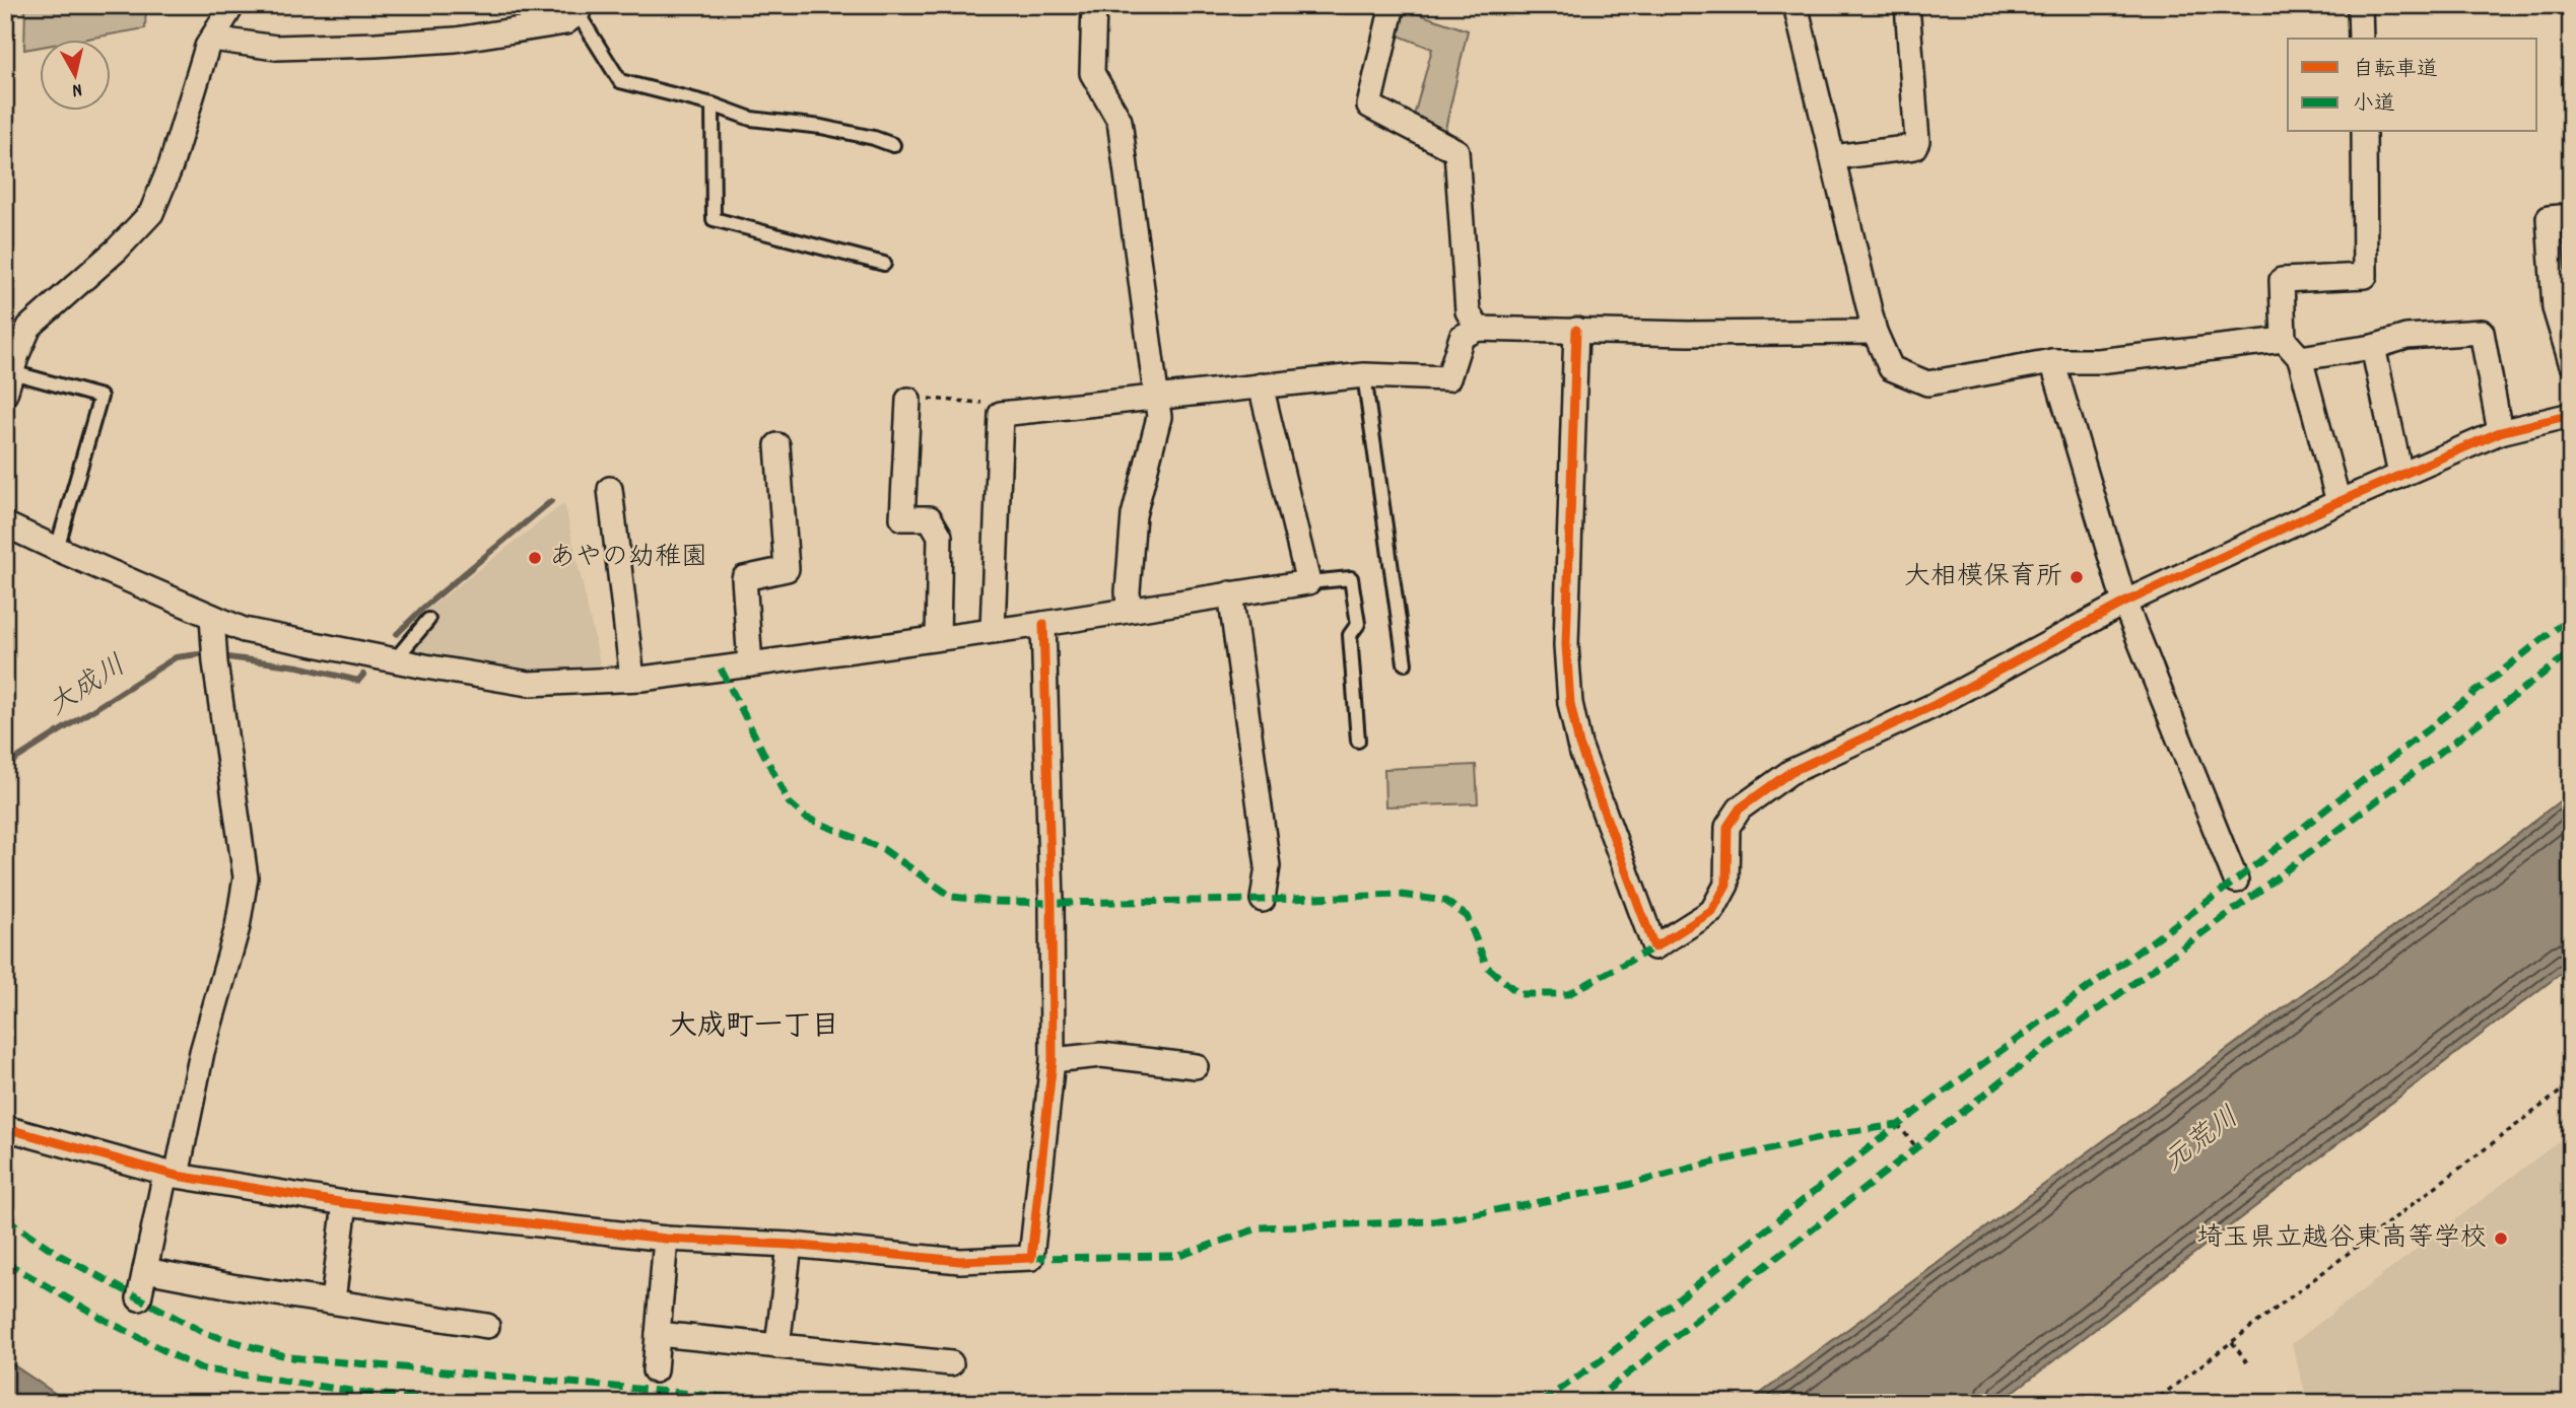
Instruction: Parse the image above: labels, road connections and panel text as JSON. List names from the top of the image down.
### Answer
{
  "districts": ["大成町一丁目"],
  "water": ["大成川", "元荒川"],
  "places": ["あやの幼稚園", "大相模保育所", "埼玉県立越谷東高等学校"],
  "legend": ["自転車道", "小道"],
  "north": "bottom"
}
